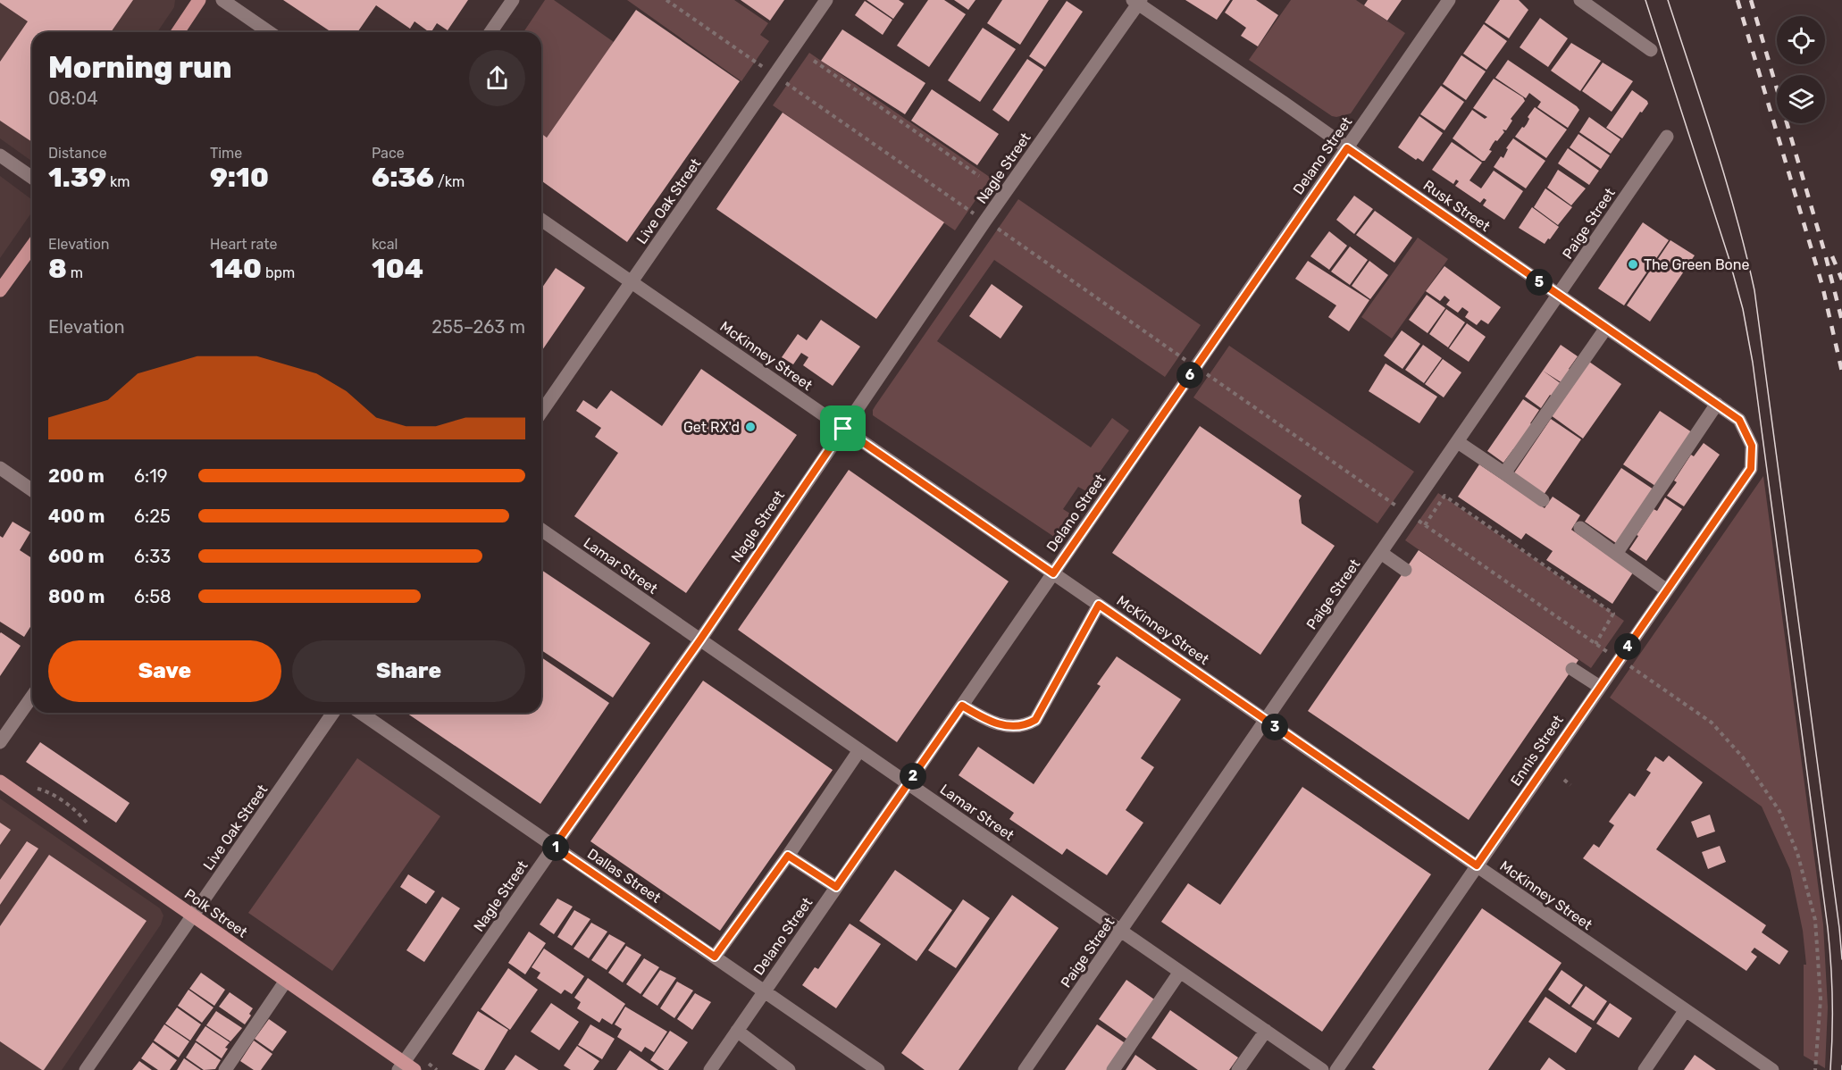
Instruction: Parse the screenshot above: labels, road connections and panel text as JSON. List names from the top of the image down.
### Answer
{
  "streets": {
    "main road": ["Polk Street"],
    "street": [
      "Delano Street",
      "Nagle Street",
      "Live Oak Street",
      "Rusk Street",
      "Paige Street",
      "McKinney Street",
      "Lamar Street",
      "Ennis Street",
      "Dallas Street"
    ]
  },
  "crossings": [
    ["Delano Street", "Rusk Street"],
    ["Delano Street", "McKinney Street"],
    ["Delano Street", "Lamar Street"],
    ["Delano Street", "Dallas Street"],
    ["Nagle Street", "Rusk Street"],
    ["Nagle Street", "McKinney Street"],
    ["Nagle Street", "Lamar Street"],
    ["Nagle Street", "Dallas Street"],
    ["Nagle Street", "Polk Street"],
    ["Live Oak Street", "McKinney Street"],
    ["Live Oak Street", "Polk Street"],
    ["Rusk Street", "Paige Street"],
    ["Rusk Street", "Ennis Street"],
    ["Paige Street", "McKinney Street"],
    ["Paige Street", "Lamar Street"],
    ["McKinney Street", "Ennis Street"]
  ],
  "places": ["The Green Bone", "Get RX'd"],
  "page": {
    "heading": ["Morning run", "08:04"],
    "stats": [
      ["Distance", "1.39 km"],
      ["Time", "9:10"],
      ["Pace", "6:36 /km"],
      ["Elevation", "8 m"],
      ["Heart rate", "140 bpm"],
      ["kcal", "104"]
    ],
    "pins": [
      "5",
      "6",
      "4",
      "3",
      "2",
      "1"
    ],
    "chart": ["Elevation", "255–263 m"],
    "list": [
      {
        "name": "200 m",
        "note": "6:19"
      },
      {
        "name": "400 m",
        "note": "6:25"
      },
      {
        "name": "600 m",
        "note": "6:33"
      },
      {
        "name": "800 m",
        "note": "6:58"
      }
    ],
    "buttons": ["Save", "Share"]
  }
}
